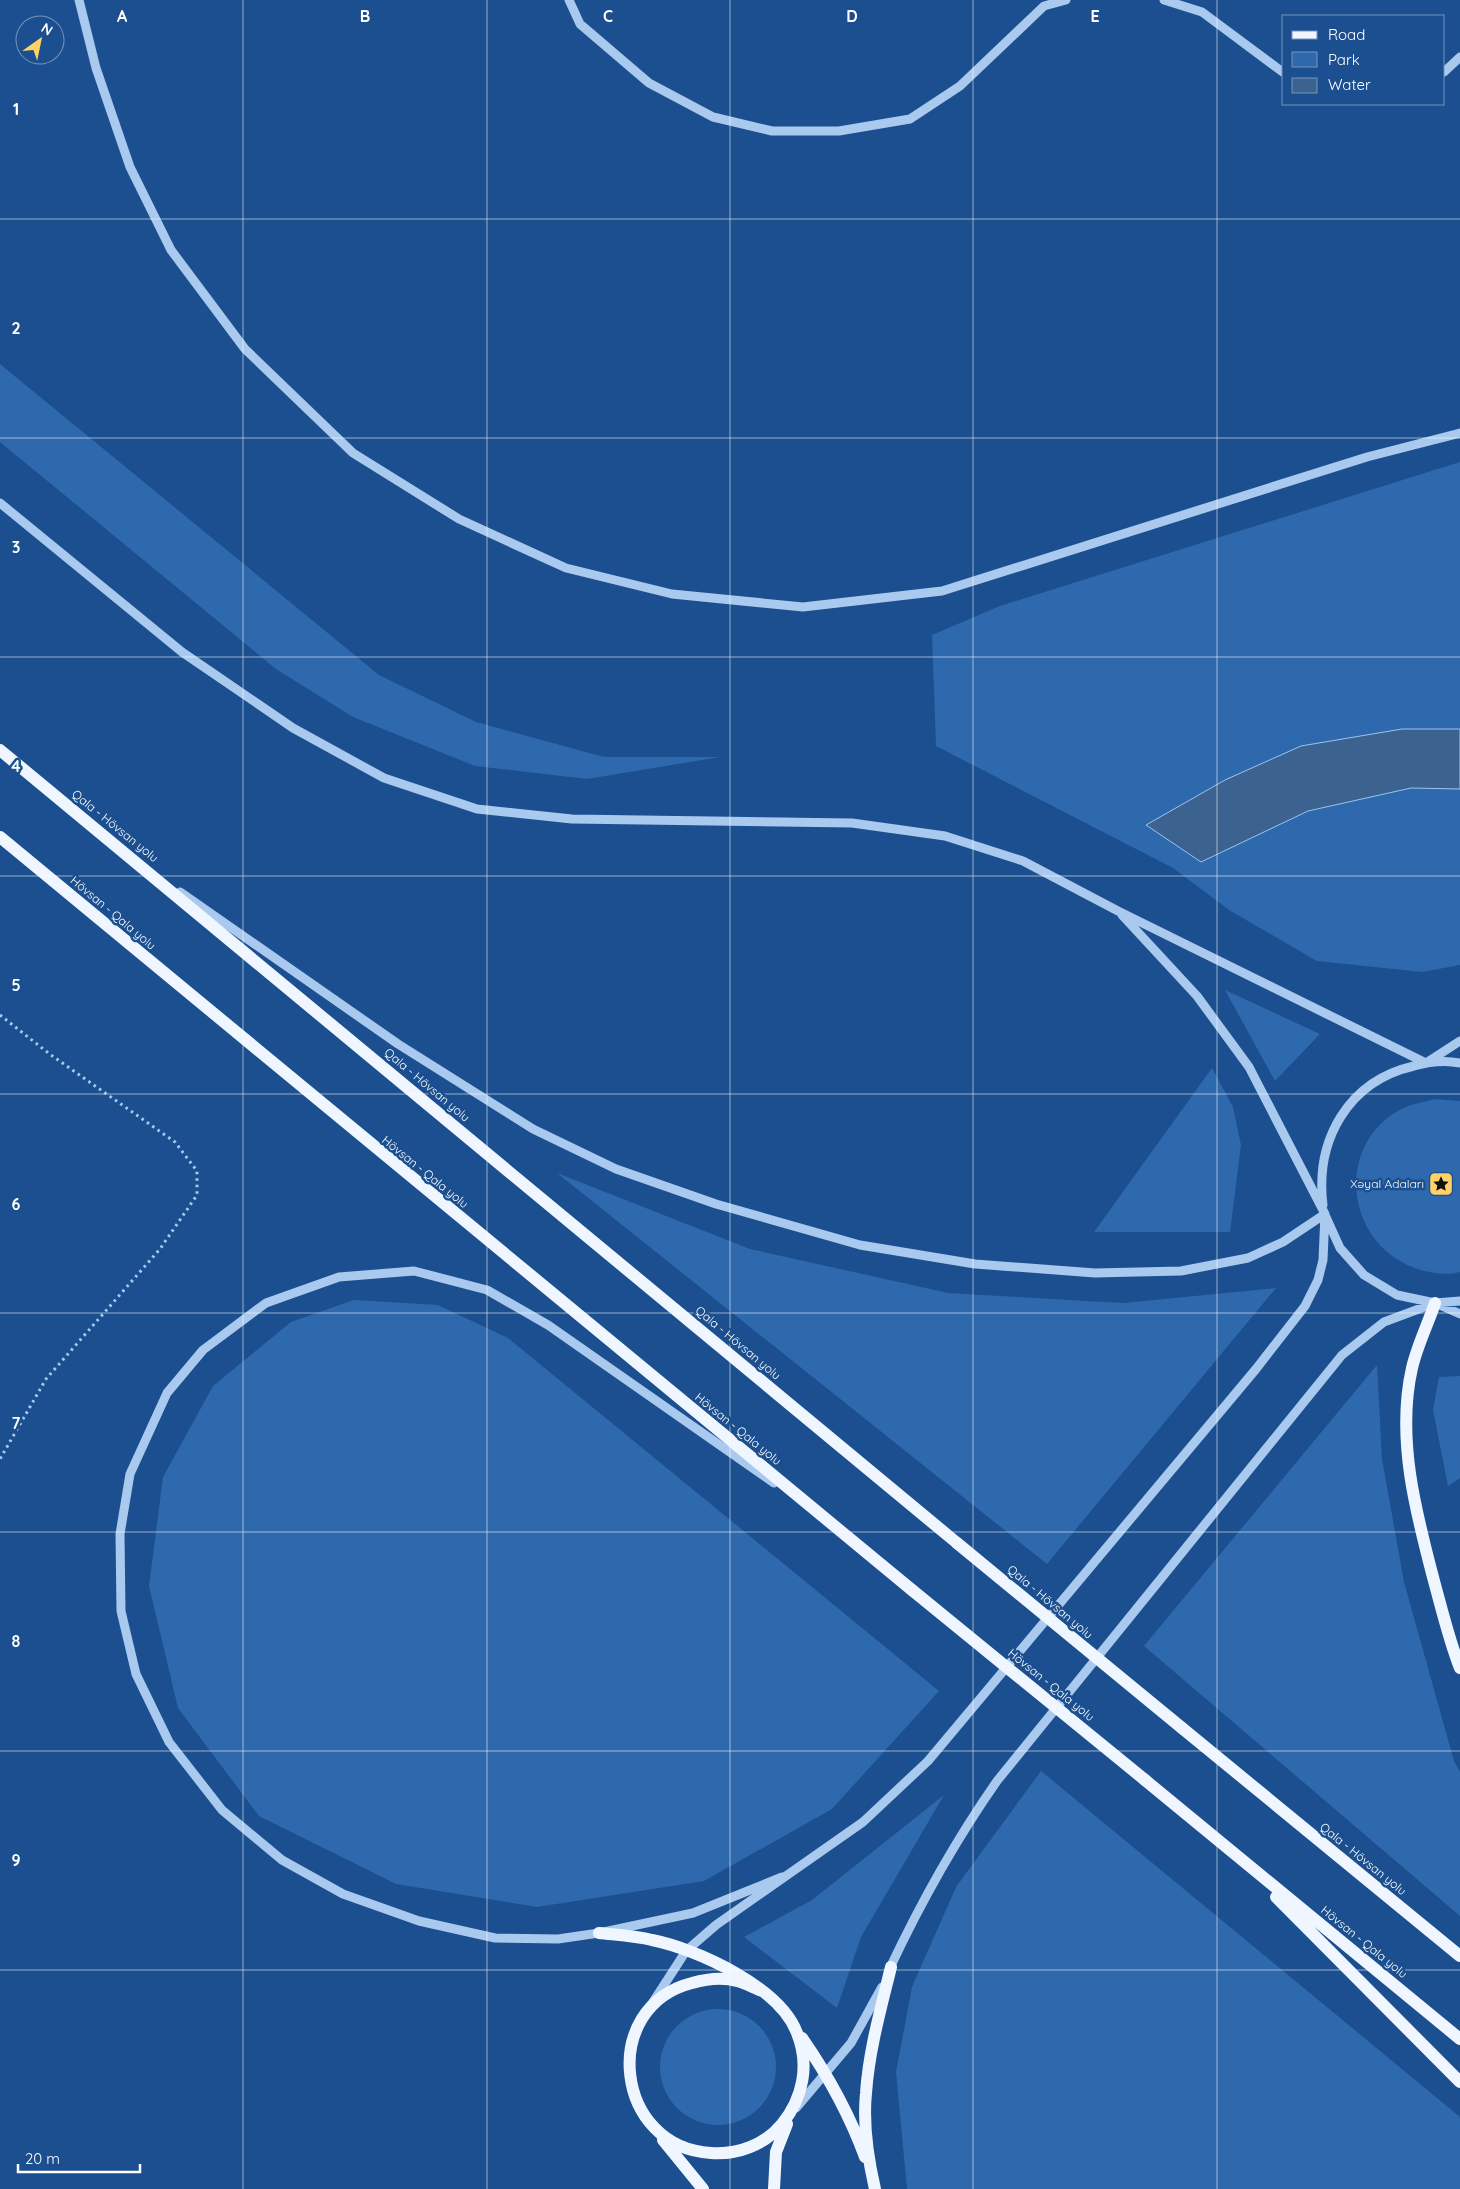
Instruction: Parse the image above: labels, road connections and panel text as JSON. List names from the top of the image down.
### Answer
{
  "streets": {
    "main road": ["Qala - Hövsan yolu", "Hövsan - Qala yolu"]
  },
  "places": {
    "place": ["Xəyal Adaları"]
  },
  "legend": ["Road", "Park", "Water"],
  "scale_bar": "20 m",
  "north": "top right",
  "grid": {
    "columns": [
      "A",
      "B",
      "C",
      "D",
      "E"
    ],
    "rows": [
      "1",
      "2",
      "3",
      "4",
      "5",
      "6",
      "7",
      "8",
      "9"
    ]
  }
}
